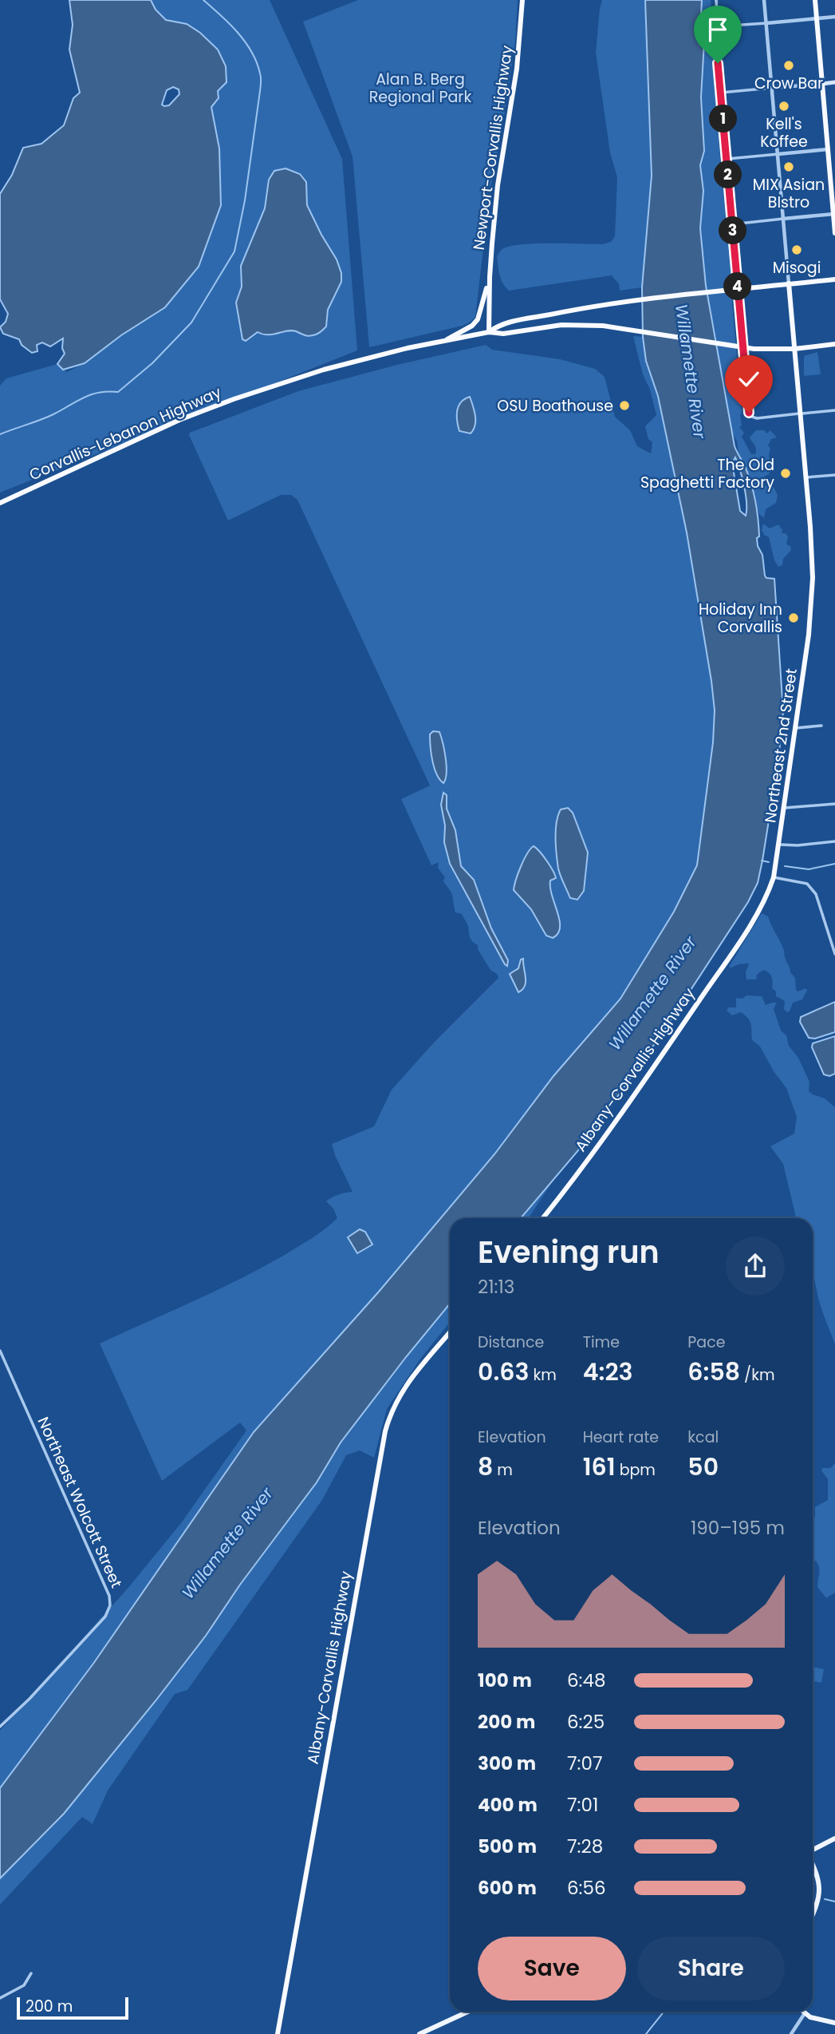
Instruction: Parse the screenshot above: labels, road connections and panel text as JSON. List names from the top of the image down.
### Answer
{
  "streets": {
    "highway": [
      "Newport-Corvallis Highway",
      "Corvallis-Lebanon Highway",
      "Northeast 2nd Street",
      "Albany-Corvallis Highway"
    ],
    "street": ["Northeast Wolcott Street"]
  },
  "crossings": [
    ["Newport-Corvallis Highway", "Corvallis-Lebanon Highway"],
    ["Northeast 2nd Street", "Albany-Corvallis Highway"]
  ],
  "water": ["Willamette River"],
  "parks": ["Alan B. Berg Regional Park"],
  "places": [
    "Crow Bar",
    "Kell's Koffee",
    "MIX Asian BIstro",
    "Misogi",
    "OSU Boathouse",
    "The Old Spaghetti Factory",
    "Holiday Inn Corvallis"
  ],
  "scale_bar": "200 m",
  "page": {
    "pins": [
      "1",
      "2",
      "3",
      "4"
    ],
    "heading": ["Evening run", "21:13"],
    "stats": [
      ["Distance", "0.63 km"],
      ["Time", "4:23"],
      ["Pace", "6:58 /km"],
      ["Elevation", "8 m"],
      ["Heart rate", "161 bpm"],
      ["kcal", "50"]
    ],
    "chart": ["Elevation", "190–195 m"],
    "list": [
      {
        "name": "100 m",
        "note": "6:48"
      },
      {
        "name": "200 m",
        "note": "6:25"
      },
      {
        "name": "300 m",
        "note": "7:07"
      },
      {
        "name": "400 m",
        "note": "7:01"
      },
      {
        "name": "500 m",
        "note": "7:28"
      },
      {
        "name": "600 m",
        "note": "6:56"
      }
    ],
    "buttons": ["Save", "Share"],
    "scale": "200 m"
  }
}
